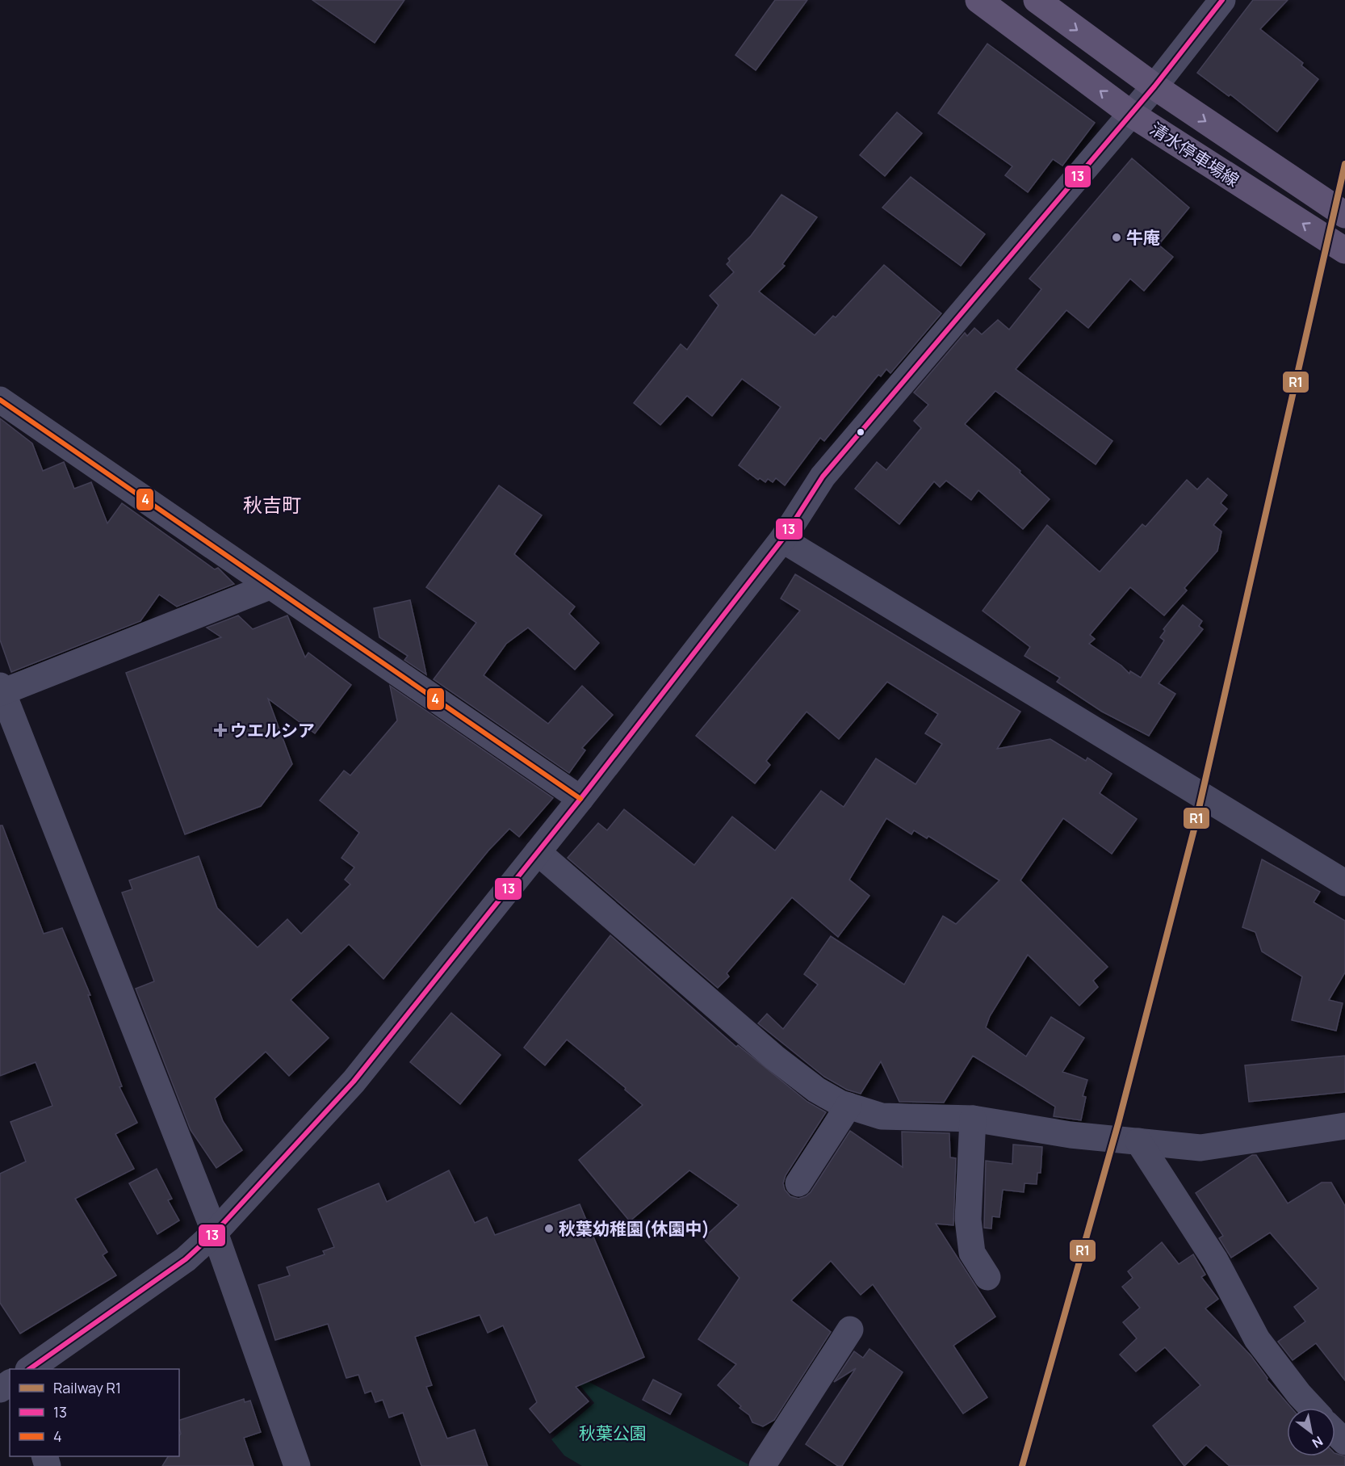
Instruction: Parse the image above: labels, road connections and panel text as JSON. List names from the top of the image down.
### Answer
{
  "streets": {
    "main road": ["清水停車場線"]
  },
  "districts": ["秋吉町"],
  "parks": ["秋葉公園"],
  "places": {
    "other": ["牛庵", "秋葉幼稚園(休園中)"],
    "health": ["ウエルシア"]
  },
  "lines": ["transit line 13", "rail line R1", "transit line 4"],
  "legend": ["Railway R1", "13", "4"],
  "north": "bottom right"
}
